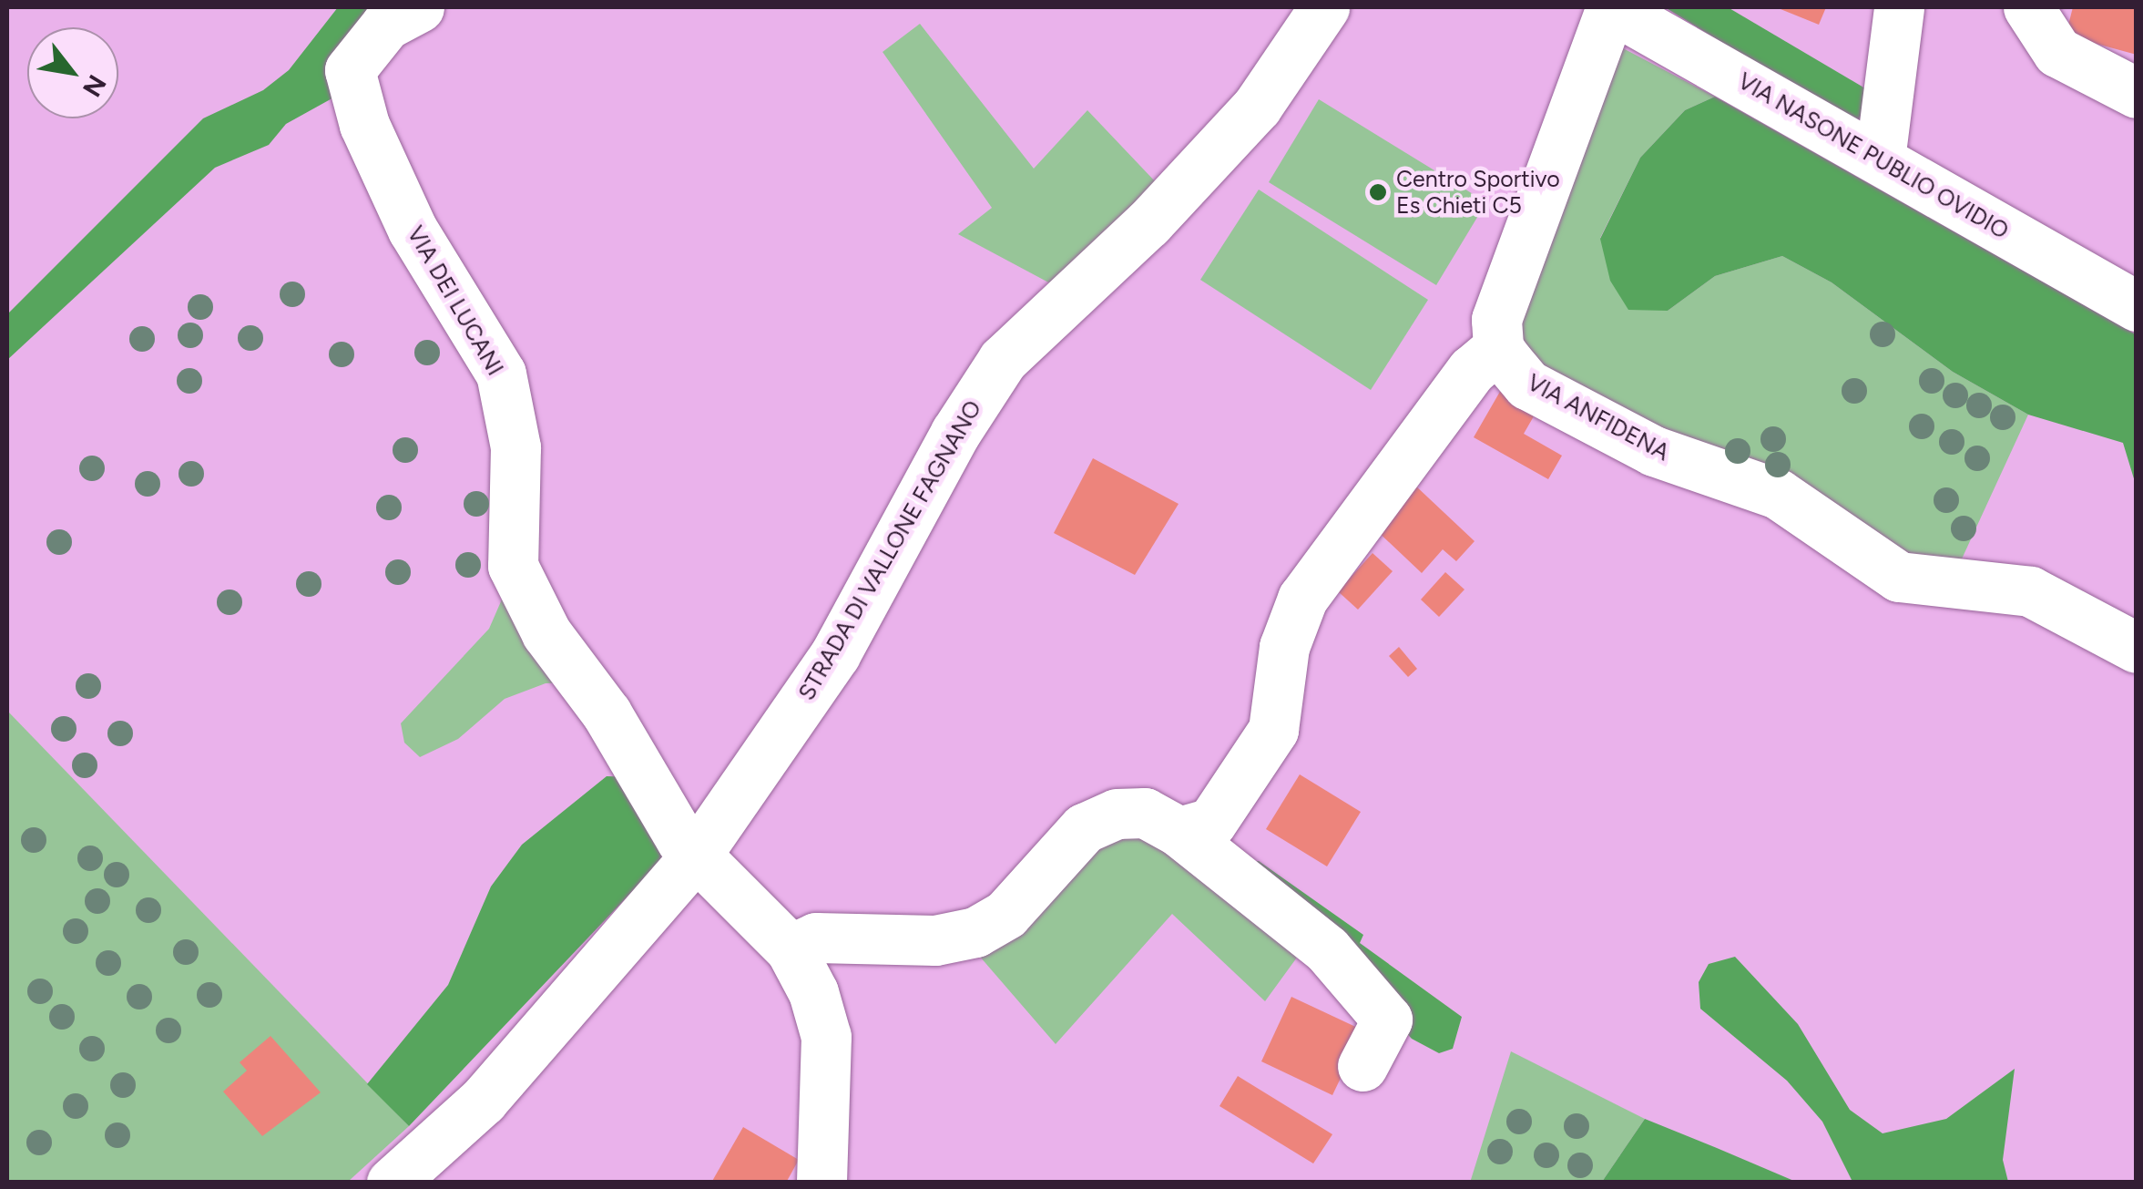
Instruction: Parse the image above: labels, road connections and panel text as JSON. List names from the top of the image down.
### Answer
{
  "streets": {
    "street": [
      "VIA NASONE PUBLIO OVIDIO",
      "VIA DEI LUCANI",
      "VIA ANFIDENA",
      "STRADA DI VALLONE FAGNANO"
    ]
  },
  "crossings": [
    ["VIA DEI LUCANI", "STRADA DI VALLONE FAGNANO"]
  ],
  "places": ["Centro Sportivo Es Chieti C5"],
  "north": "bottom right"
}
